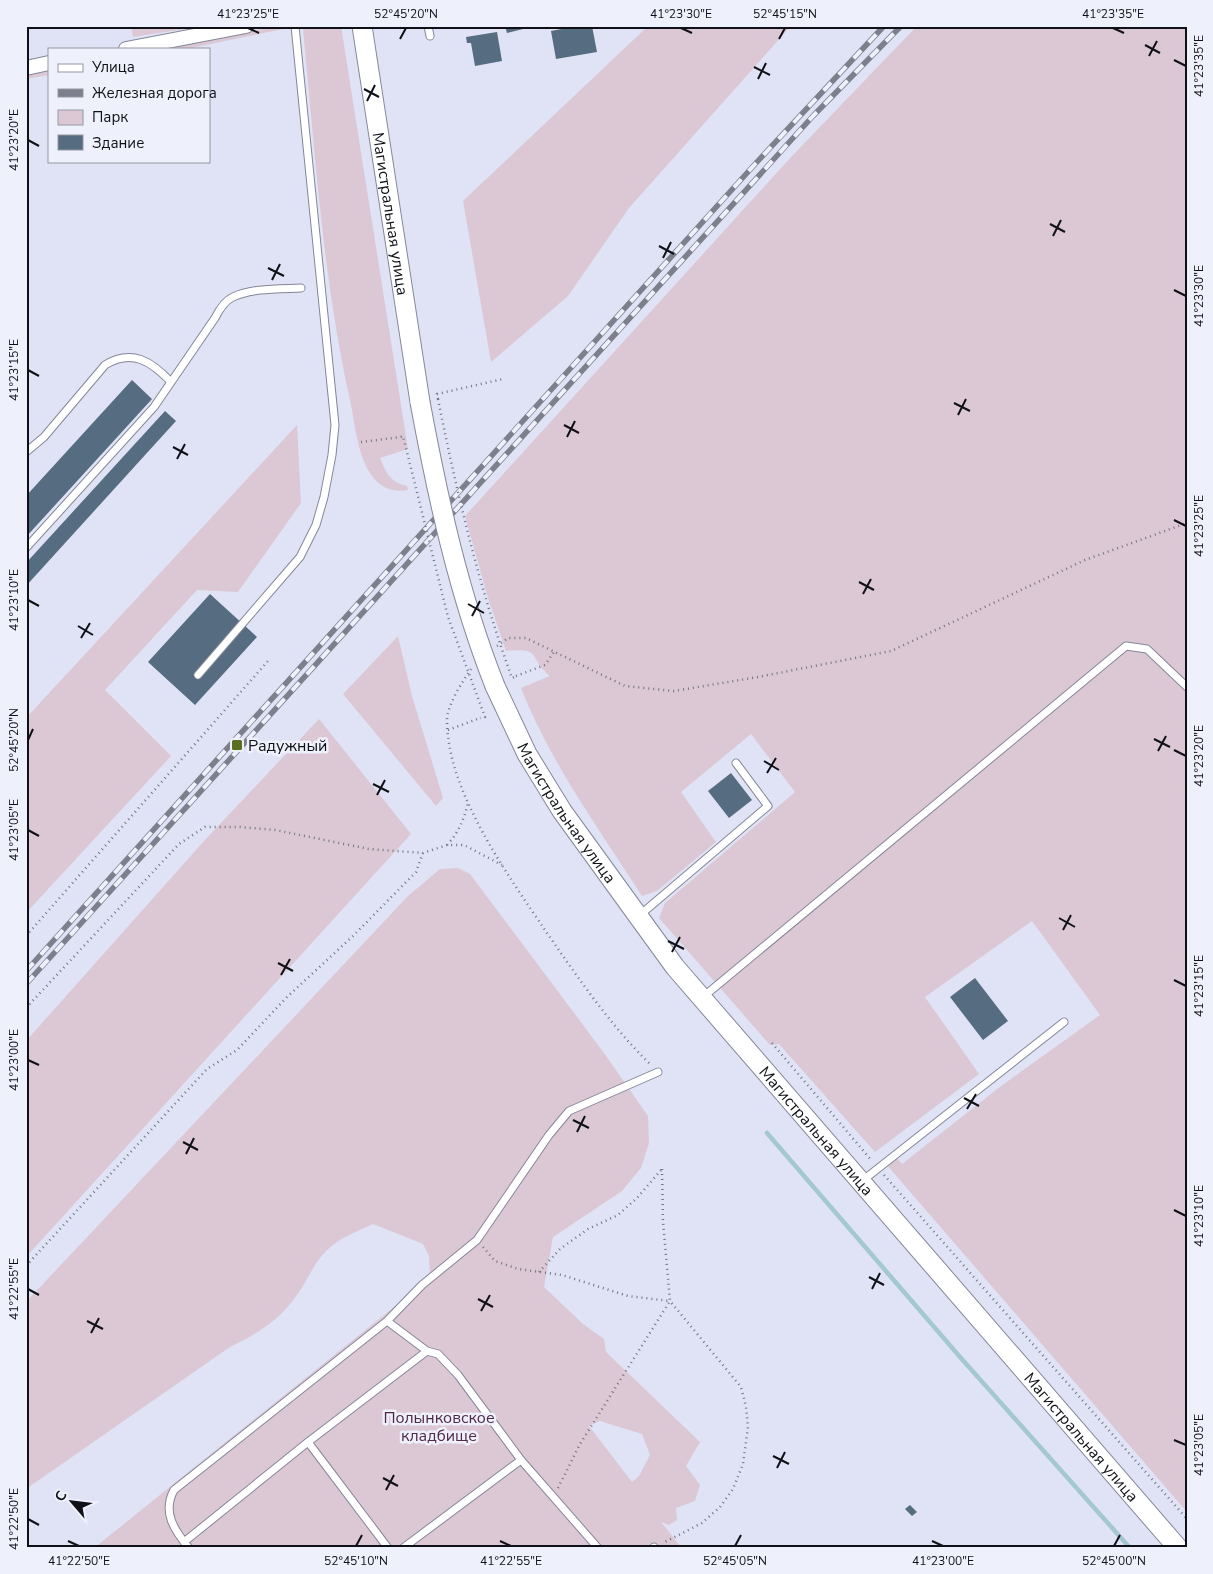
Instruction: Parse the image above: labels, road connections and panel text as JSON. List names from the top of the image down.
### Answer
{
  "streets": {
    "main road": ["Магистральная улица"]
  },
  "parks": ["Полынковское кладбище"],
  "places": {
    "transit": ["Радужный"]
  },
  "legend": [
    "Улица",
    "Железная дорога",
    "Парк",
    "Здание"
  ],
  "north": "top left",
  "coordinates": [
    "41°23'25\"E",
    "52°45'20\"N",
    "41°23'30\"E",
    "52°45'15\"N",
    "41°23'35\"E",
    "41°23'20\"E",
    "41°23'15\"E",
    "41°23'10\"E",
    "41°23'05\"E",
    "41°23'00\"E",
    "41°22'55\"E",
    "41°22'50\"E",
    "52°45'10\"N",
    "52°45'05\"N",
    "52°45'00\"N"
  ]
}
